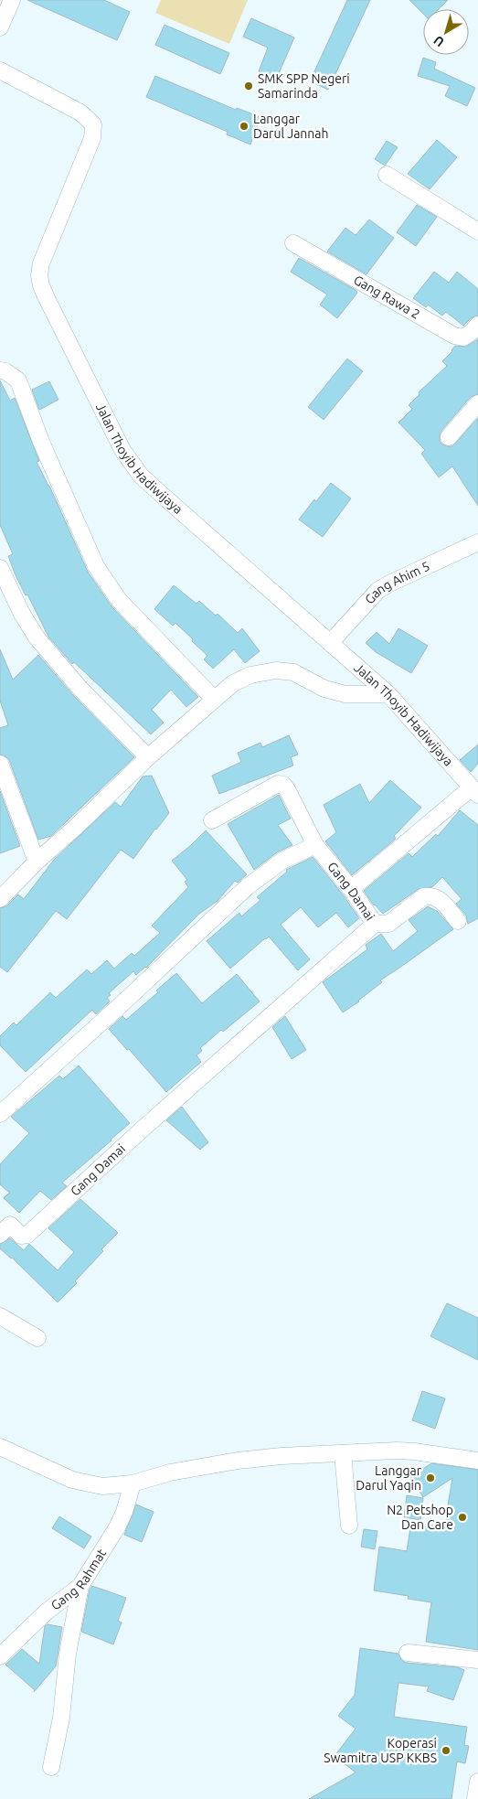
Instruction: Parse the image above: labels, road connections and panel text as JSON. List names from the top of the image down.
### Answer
{
  "streets": {
    "street": [
      "Gang Rawa 2",
      "Jalan Thoyib Hadiwijaya",
      "Gang Ahim 5",
      "Gang Damai",
      "Gang Rahmat"
    ]
  },
  "crossings": [
    ["Jalan Thoyib Hadiwijaya", "Gang Ahim 5"]
  ],
  "places": [
    "SMK SPP Negeri Samarinda",
    "Langgar Darul Jannah",
    "Langgar Darul Yaqin",
    "N2 Petshop Dan Care",
    "Koperasi Swamitra USP KKBS"
  ],
  "north": "bottom left"
}
